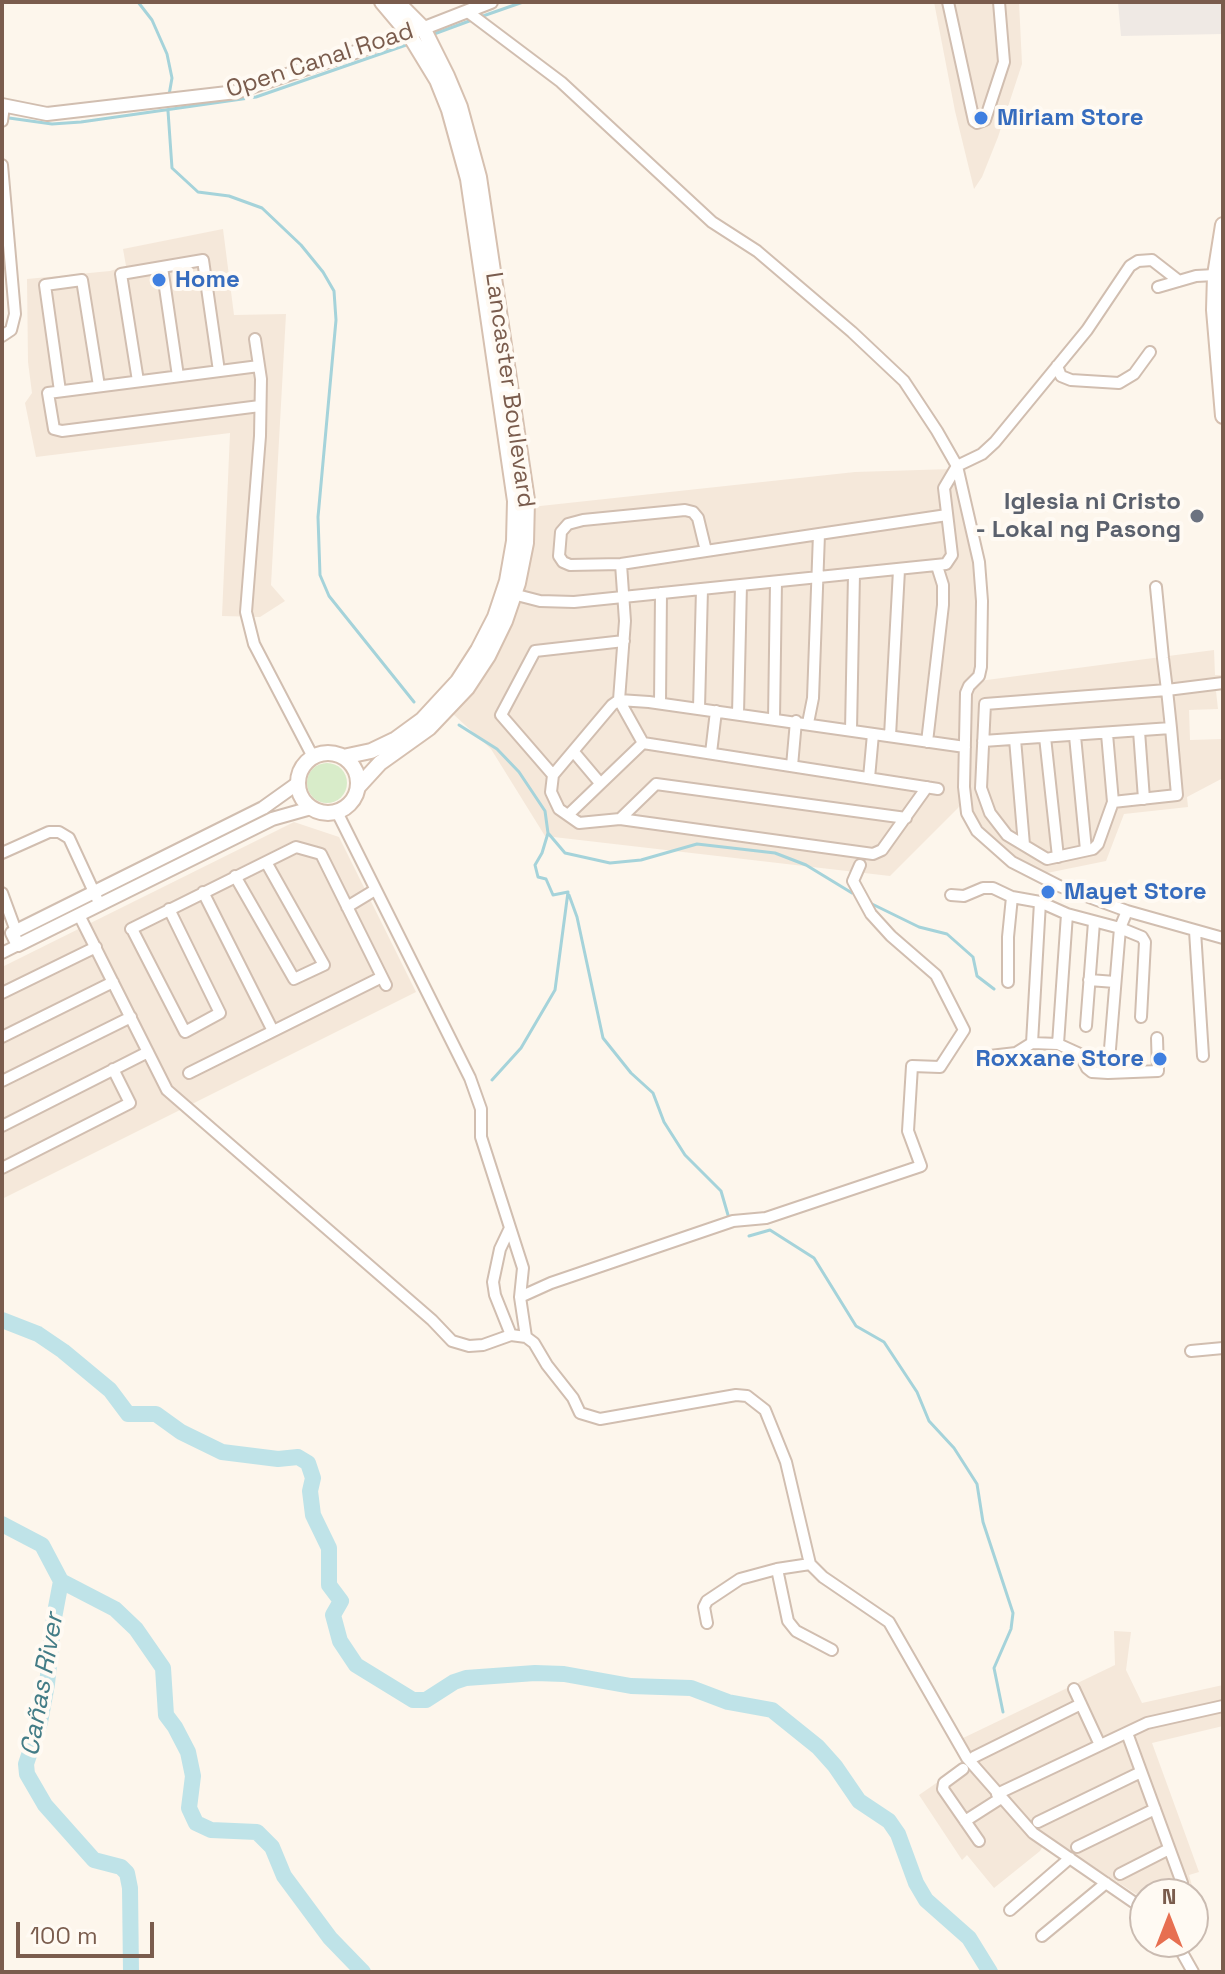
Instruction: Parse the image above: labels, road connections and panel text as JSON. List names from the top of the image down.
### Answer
{
  "streets": {
    "main road": ["Lancaster Boulevard"],
    "street": ["Open Canal Road"]
  },
  "crossings": [
    ["Open Canal Road", "Lancaster Boulevard"]
  ],
  "water": ["Cañas River"],
  "places": [
    "Miriam Store",
    "Home",
    "Iglesia ni Cristo - Lokal ng Pasong",
    "Mayet Store",
    "Roxxane Store"
  ],
  "scale_bar": "100 m",
  "north": "top"
}
